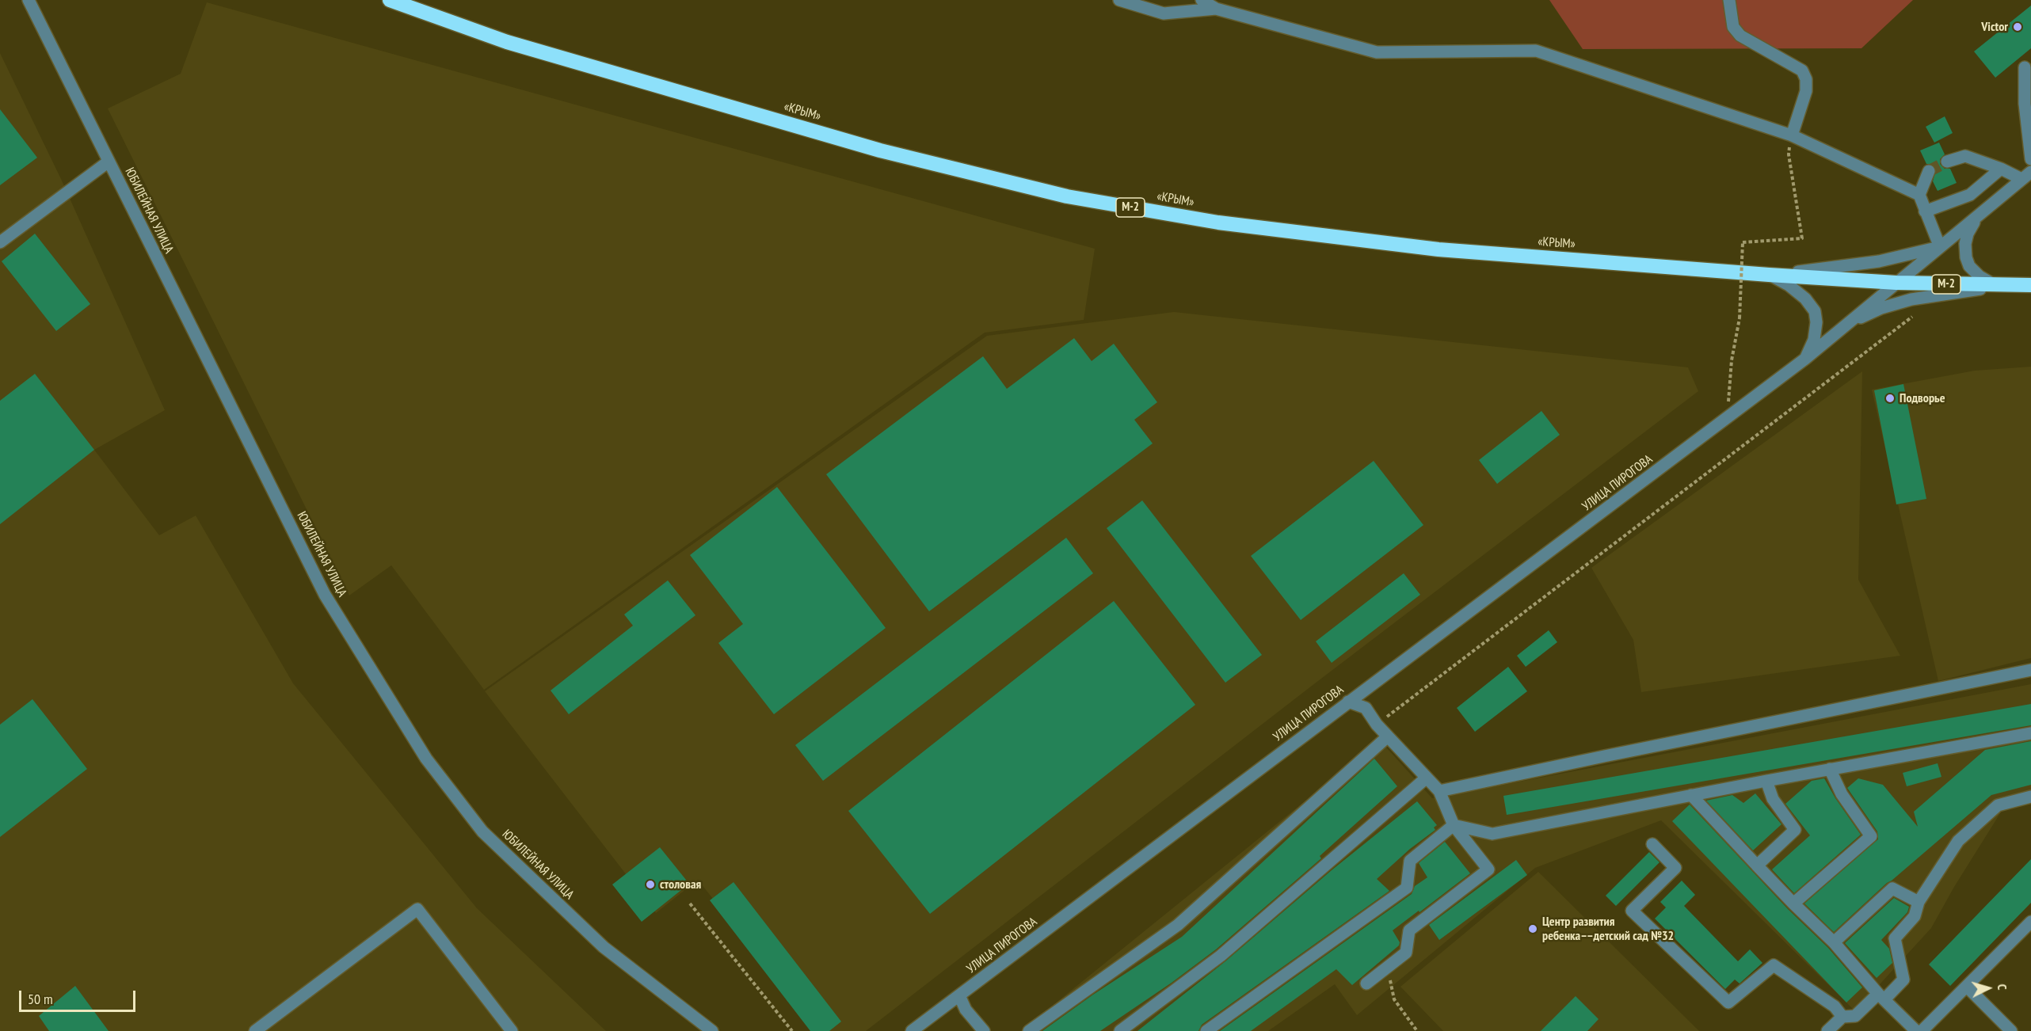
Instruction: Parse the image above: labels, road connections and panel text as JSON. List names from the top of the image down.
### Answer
{
  "streets": {
    "highway": ["«КРЫМ»", "М-2"],
    "street": ["ЮБИЛЕЙНАЯ УЛИЦА", "УЛИЦА ПИРОГОВА"]
  },
  "crossings": [
    ["«КРЫМ»", "М-2"]
  ],
  "places": [
    "Victor",
    "Подворье",
    "столовая",
    "Центр развития ребенка––детский сад №32"
  ],
  "scale_bar": "50 m",
  "north": "right"
}
